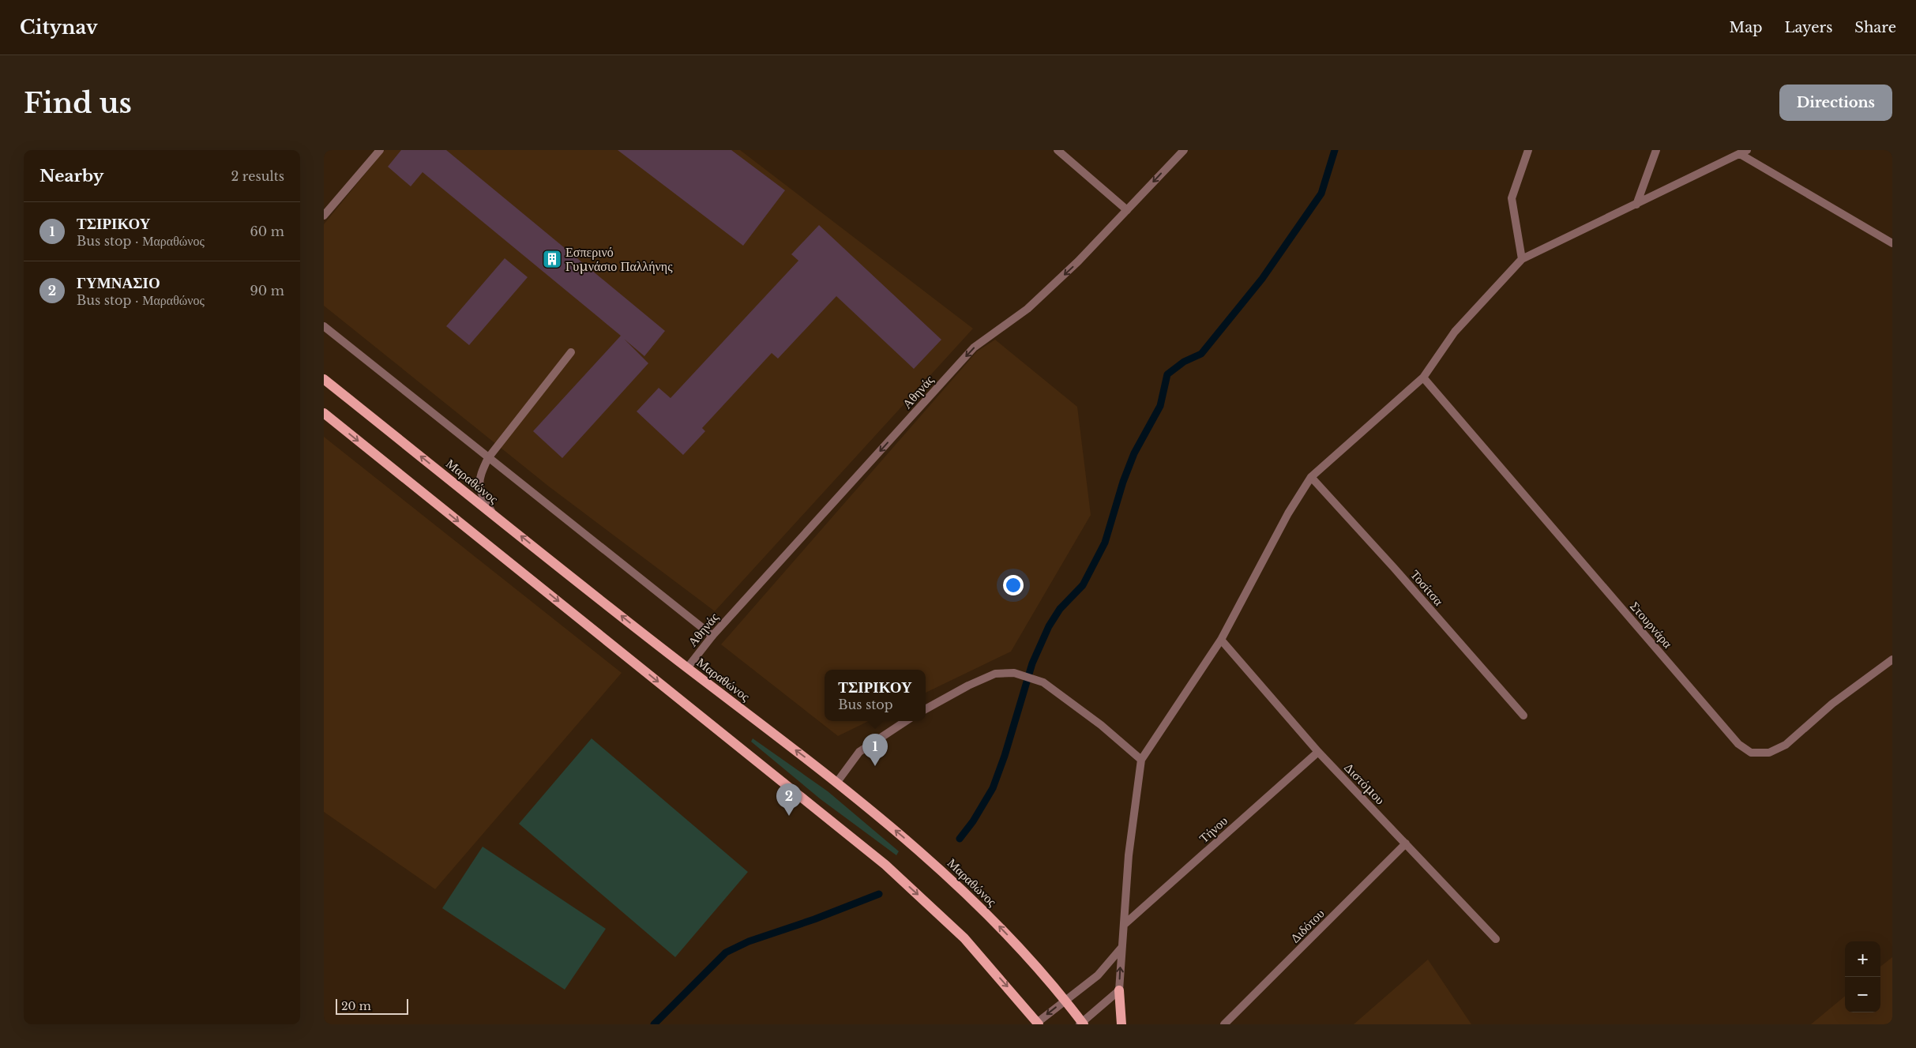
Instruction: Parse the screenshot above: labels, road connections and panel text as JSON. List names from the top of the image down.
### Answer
{
  "streets": {
    "main road": ["Μαραθώνος"],
    "street": [
      "Αθηνάς",
      "Τοσίτσα",
      "Στουρνάρα",
      "Διστόμου",
      "Τήνου",
      "Διδότου"
    ]
  },
  "crossings": [
    ["Αθηνάς", "Μαραθώνος"],
    ["Διστόμου", "Τήνου"],
    ["Διστόμου", "Διδότου"]
  ],
  "one_way": ["Αθηνάς"],
  "places": {
    "building": ["Εσπερινό Γυμνάσιο Παλλήνης"]
  },
  "scale_bar": "20 m",
  "page": {
    "header": "Citynav",
    "nav": ["Map", "Layers", "Share"],
    "buttons": "Directions",
    "title": "Find us",
    "heading": ["Nearby", "2 results"],
    "list": [
      {
        "mark": "1",
        "name": "ΤΣΙΡΙΚΟΥ",
        "note": "Bus stop · Μαραθώνος",
        "value": "60 m"
      },
      {
        "mark": "2",
        "name": "ΓΥΜΝΑΣΙΟ",
        "note": "Bus stop · Μαραθώνος",
        "value": "90 m"
      }
    ],
    "popup": ["ΤΣΙΡΙΚΟΥ", "Bus stop"],
    "pins": ["1", "2"],
    "map_buttons": ["+", "−"],
    "scale": "20 m"
  }
}
